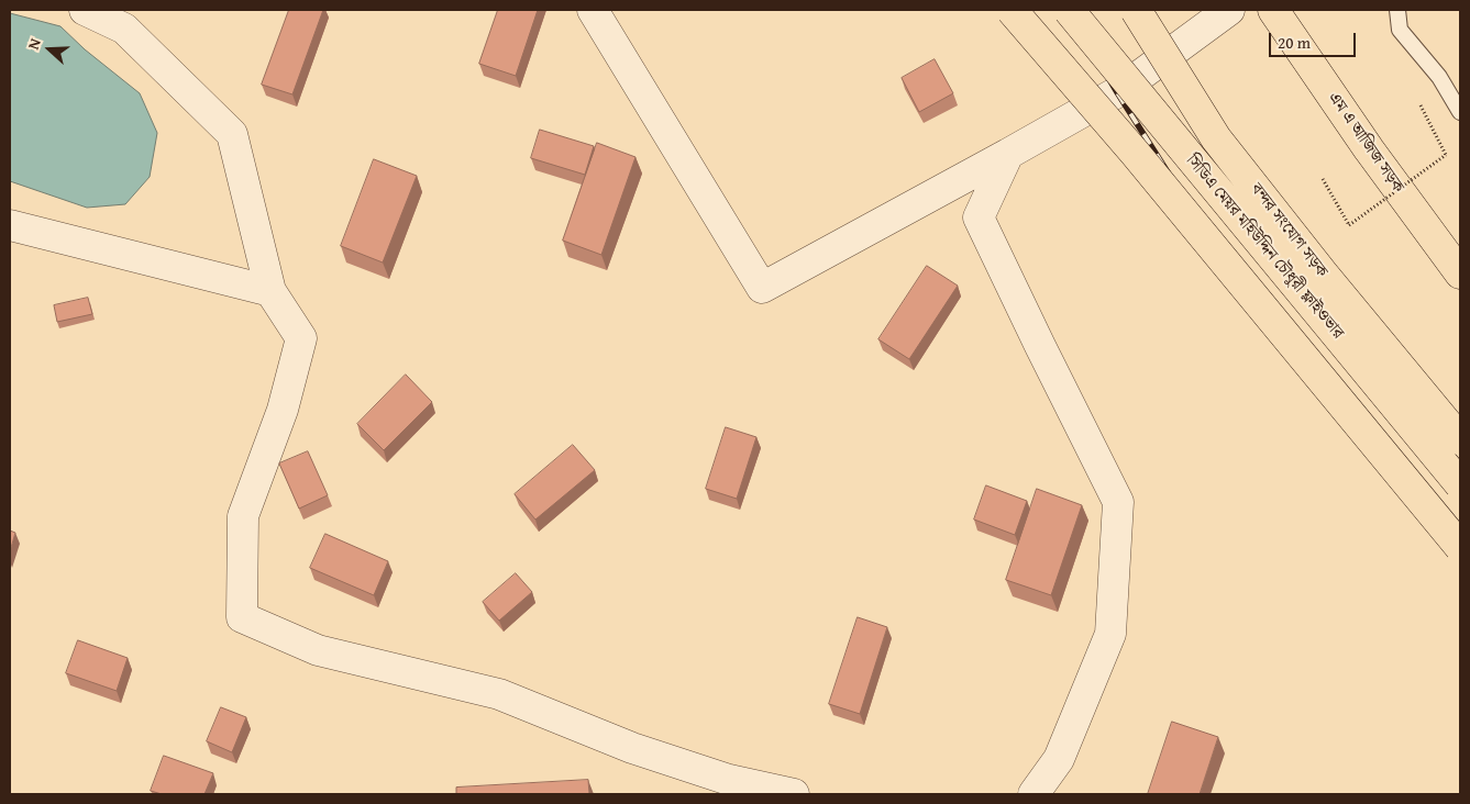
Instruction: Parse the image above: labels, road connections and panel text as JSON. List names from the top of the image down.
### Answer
{
  "streets": {
    "main road": ["এম এ আজিজ সড়ক", "বন্দর সংযোগ সড়ক", "সিডিএ মেয়র মহিউদ্দিন চৌধুরী ফ্লাইওভার"]
  },
  "scale_bar": "20 m",
  "north": "left"
}
